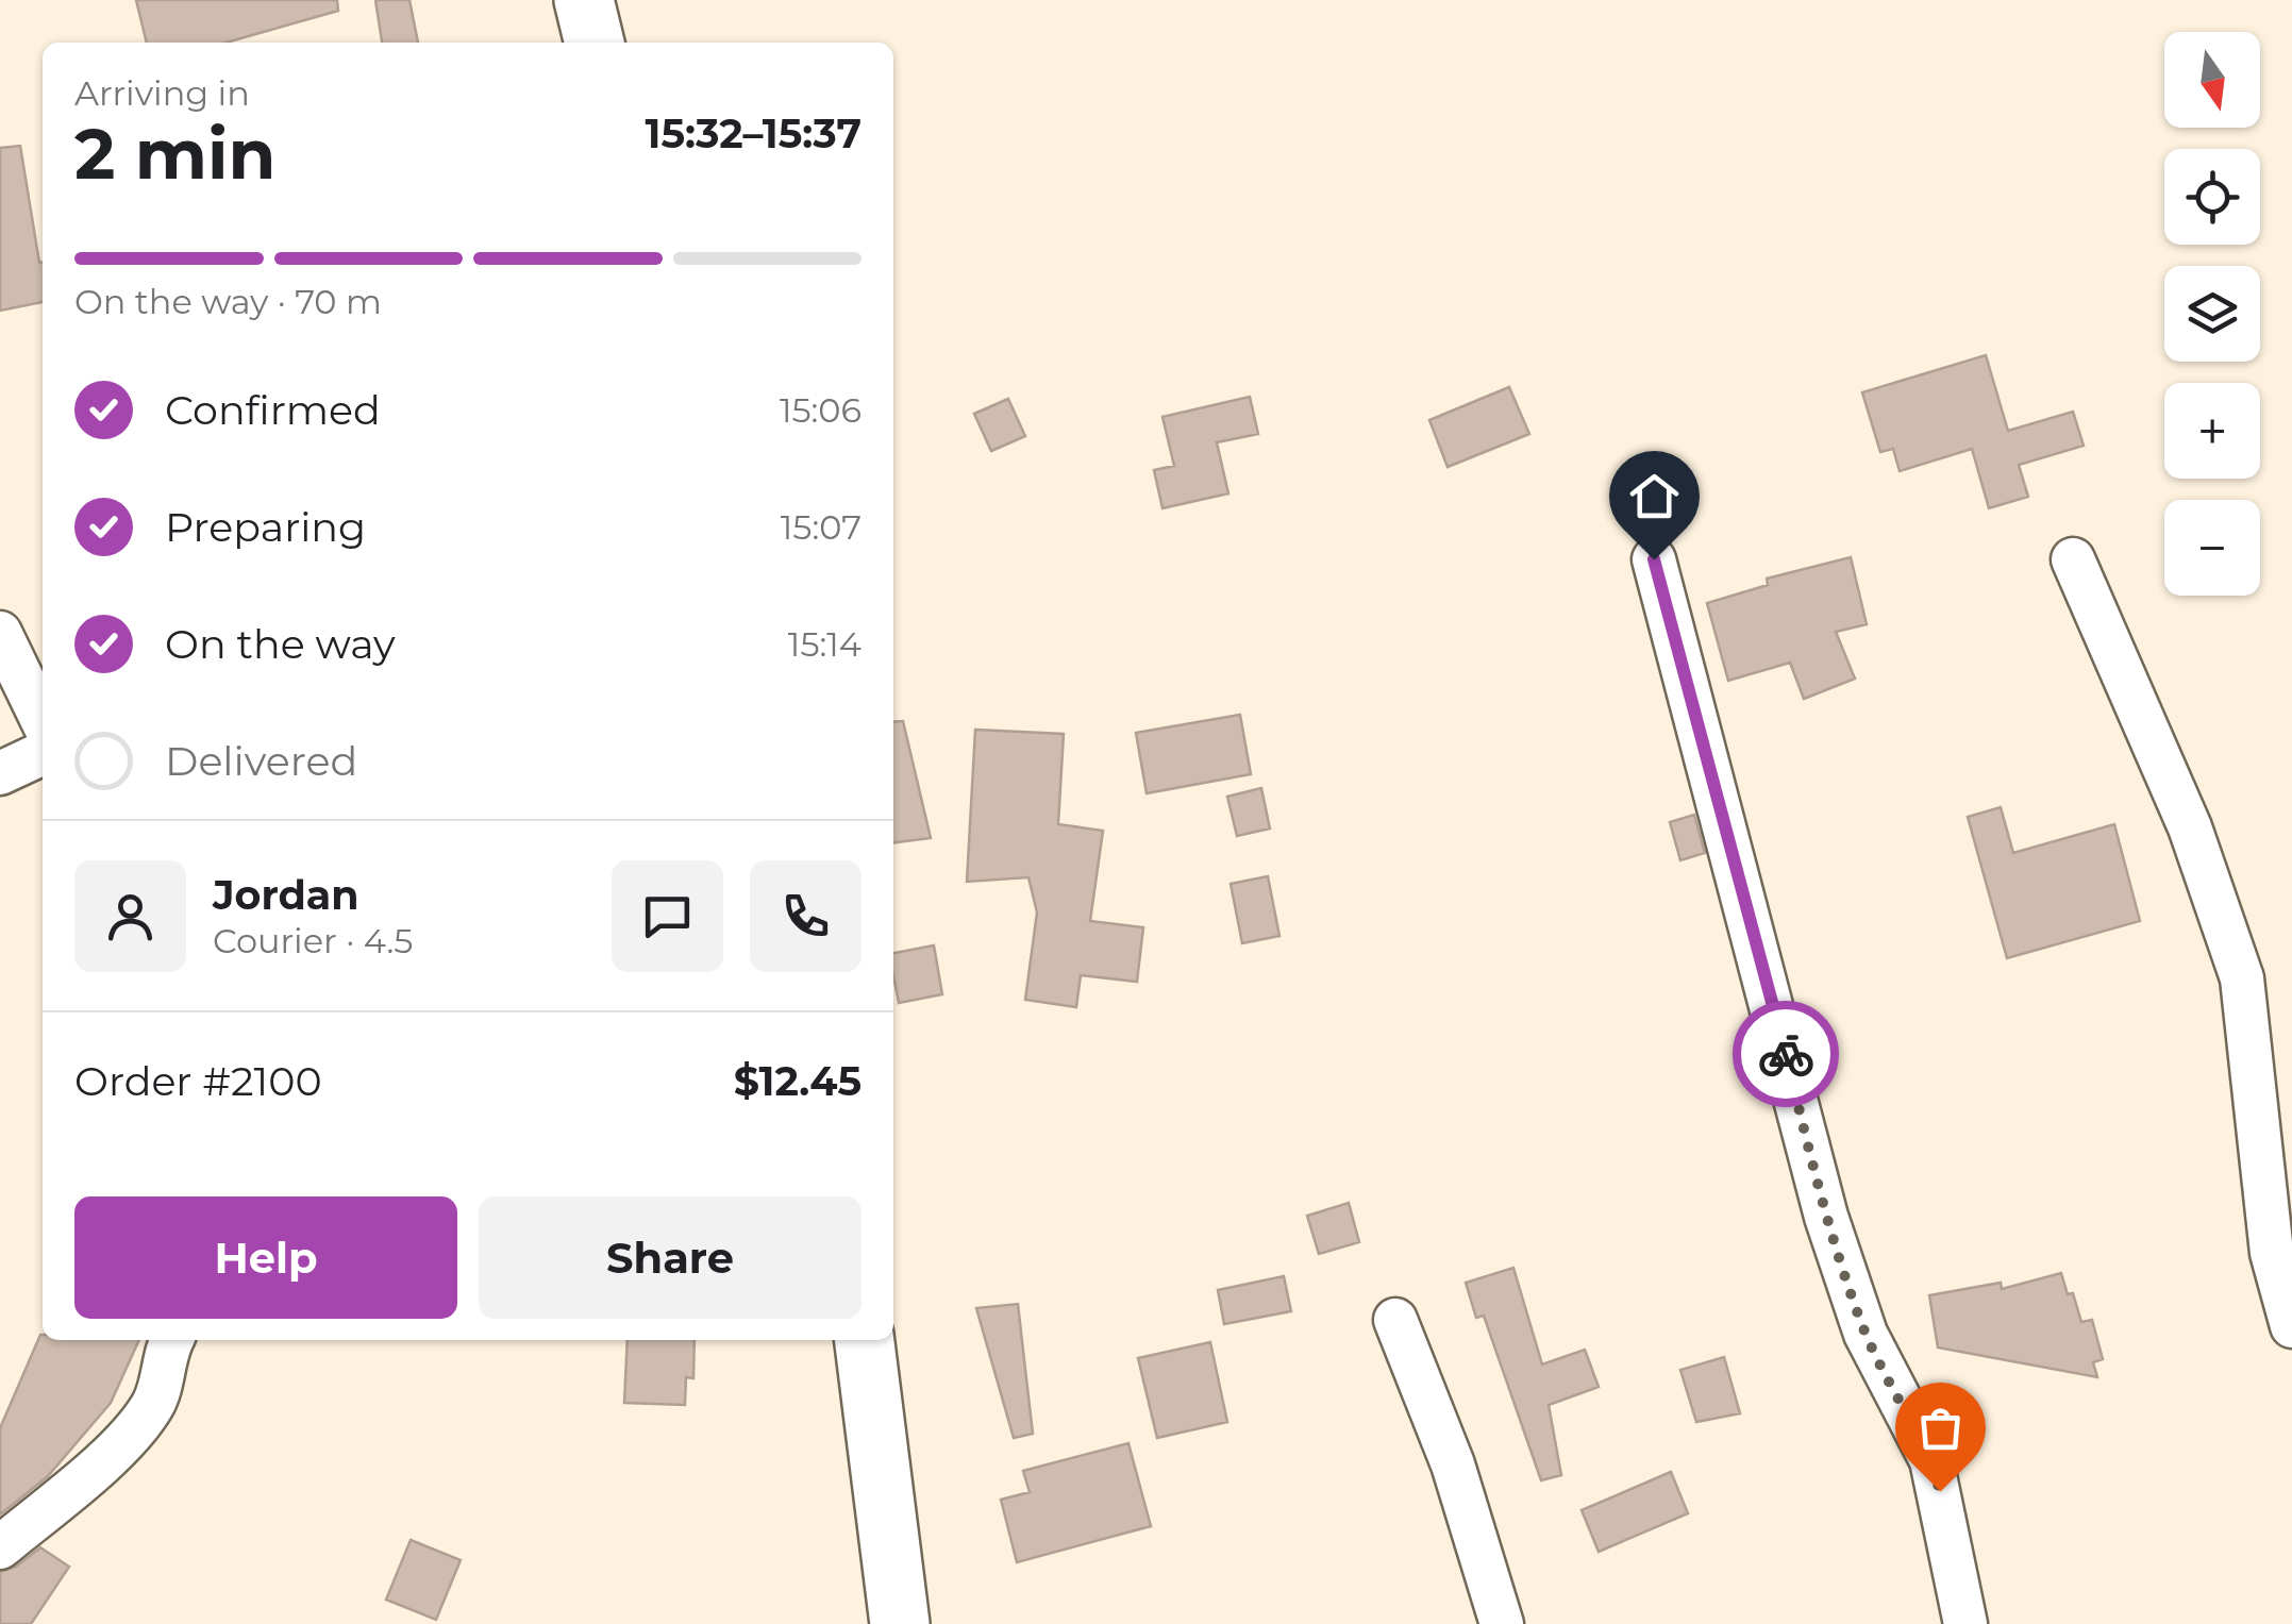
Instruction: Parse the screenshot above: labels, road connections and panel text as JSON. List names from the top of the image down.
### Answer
{
  "north": "bottom",
  "page": {
    "map_buttons": ["+", "−"],
    "heading": ["2 min", "Arriving in", "15:32–15:37"],
    "panel": [
      "Jordan",
      "Courier · 4.5",
      "Order #2100",
      "$12.45"
    ],
    "bar": "On the way · 70 m",
    "list": [
      ["Confirmed", "15:06"],
      ["Preparing", "15:07"],
      ["On the way", "15:14"],
      "Delivered"
    ],
    "buttons": ["Help", "Share"]
  }
}
